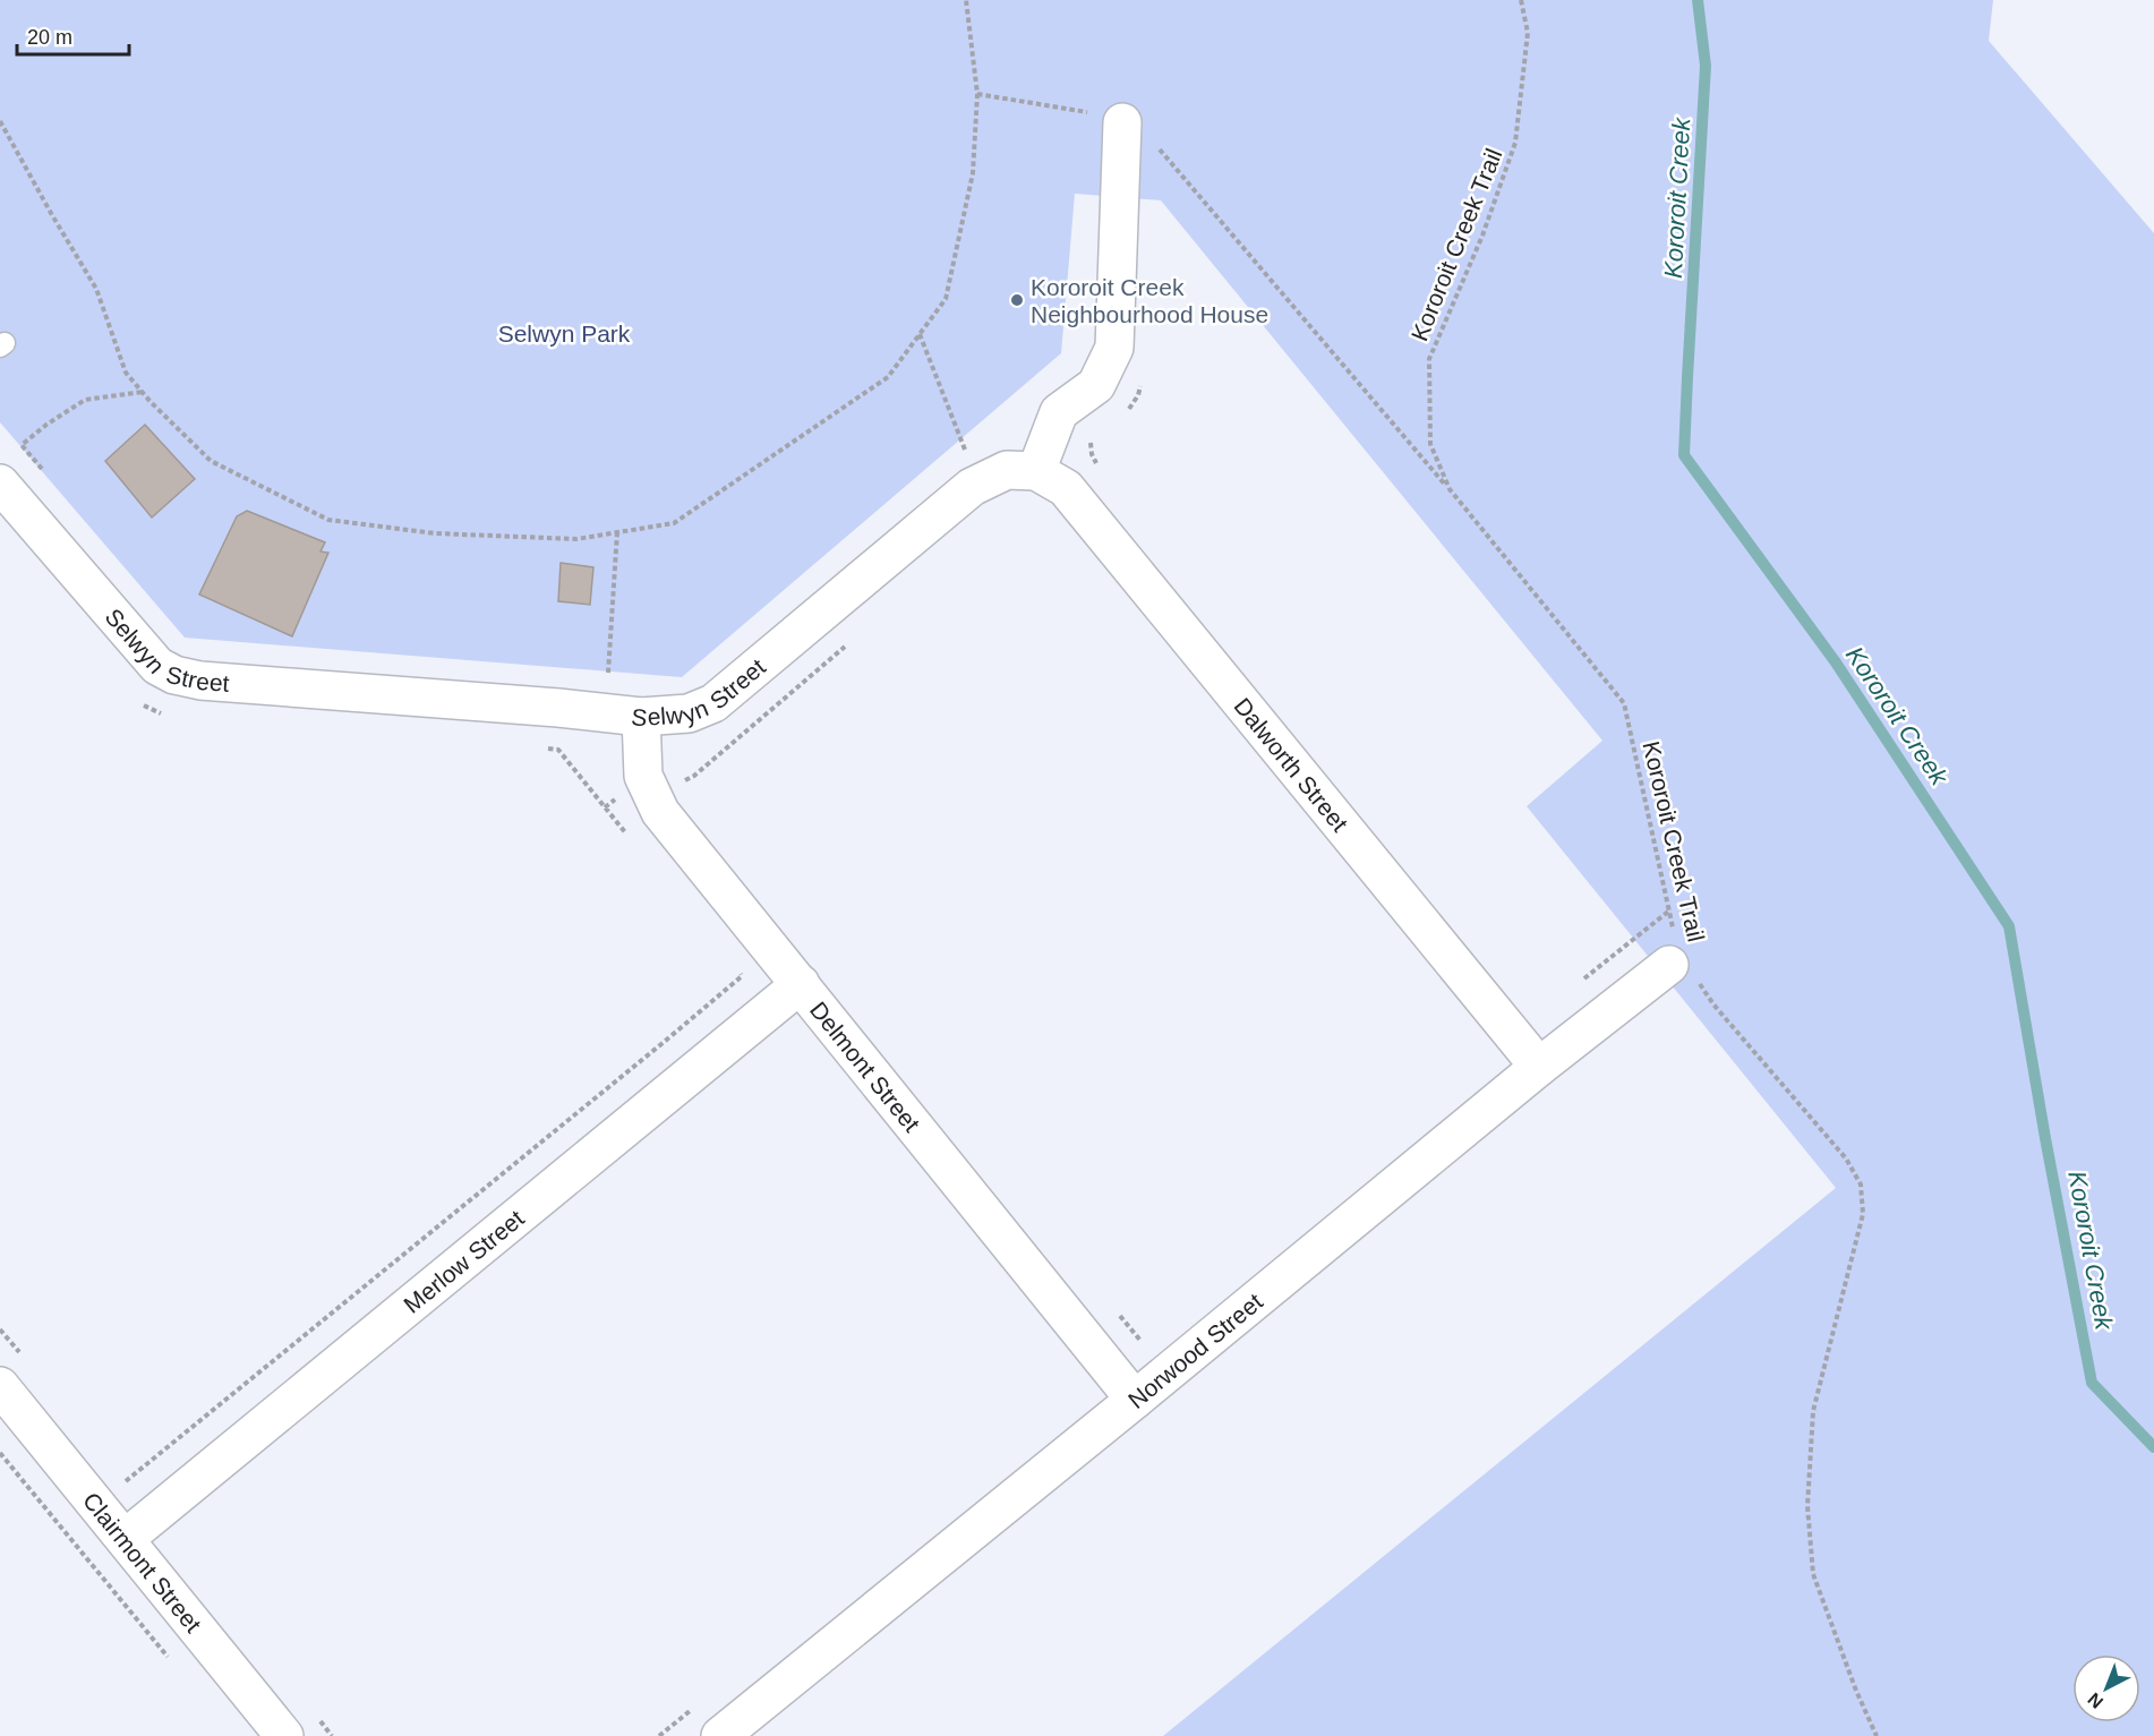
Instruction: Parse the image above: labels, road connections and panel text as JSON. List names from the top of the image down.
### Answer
{
  "streets": {
    "street": [
      "Selwyn Street",
      "Dalworth Street",
      "Delmont Street",
      "Merlow Street",
      "Norwood Street",
      "Clairmont Street"
    ],
    "path": ["Kororoit Creek Trail"]
  },
  "crossings": [
    ["Kororoit Creek Trail", "Norwood Street"],
    ["Selwyn Street", "Dalworth Street"],
    ["Selwyn Street", "Delmont Street"],
    ["Dalworth Street", "Norwood Street"],
    ["Delmont Street", "Merlow Street"],
    ["Delmont Street", "Norwood Street"],
    ["Merlow Street", "Clairmont Street"]
  ],
  "water": ["Kororoit Creek"],
  "parks": ["Selwyn Park"],
  "places": ["Kororoit Creek Neighbourhood House"],
  "scale_bar": "20 m",
  "north": "bottom left"
}
